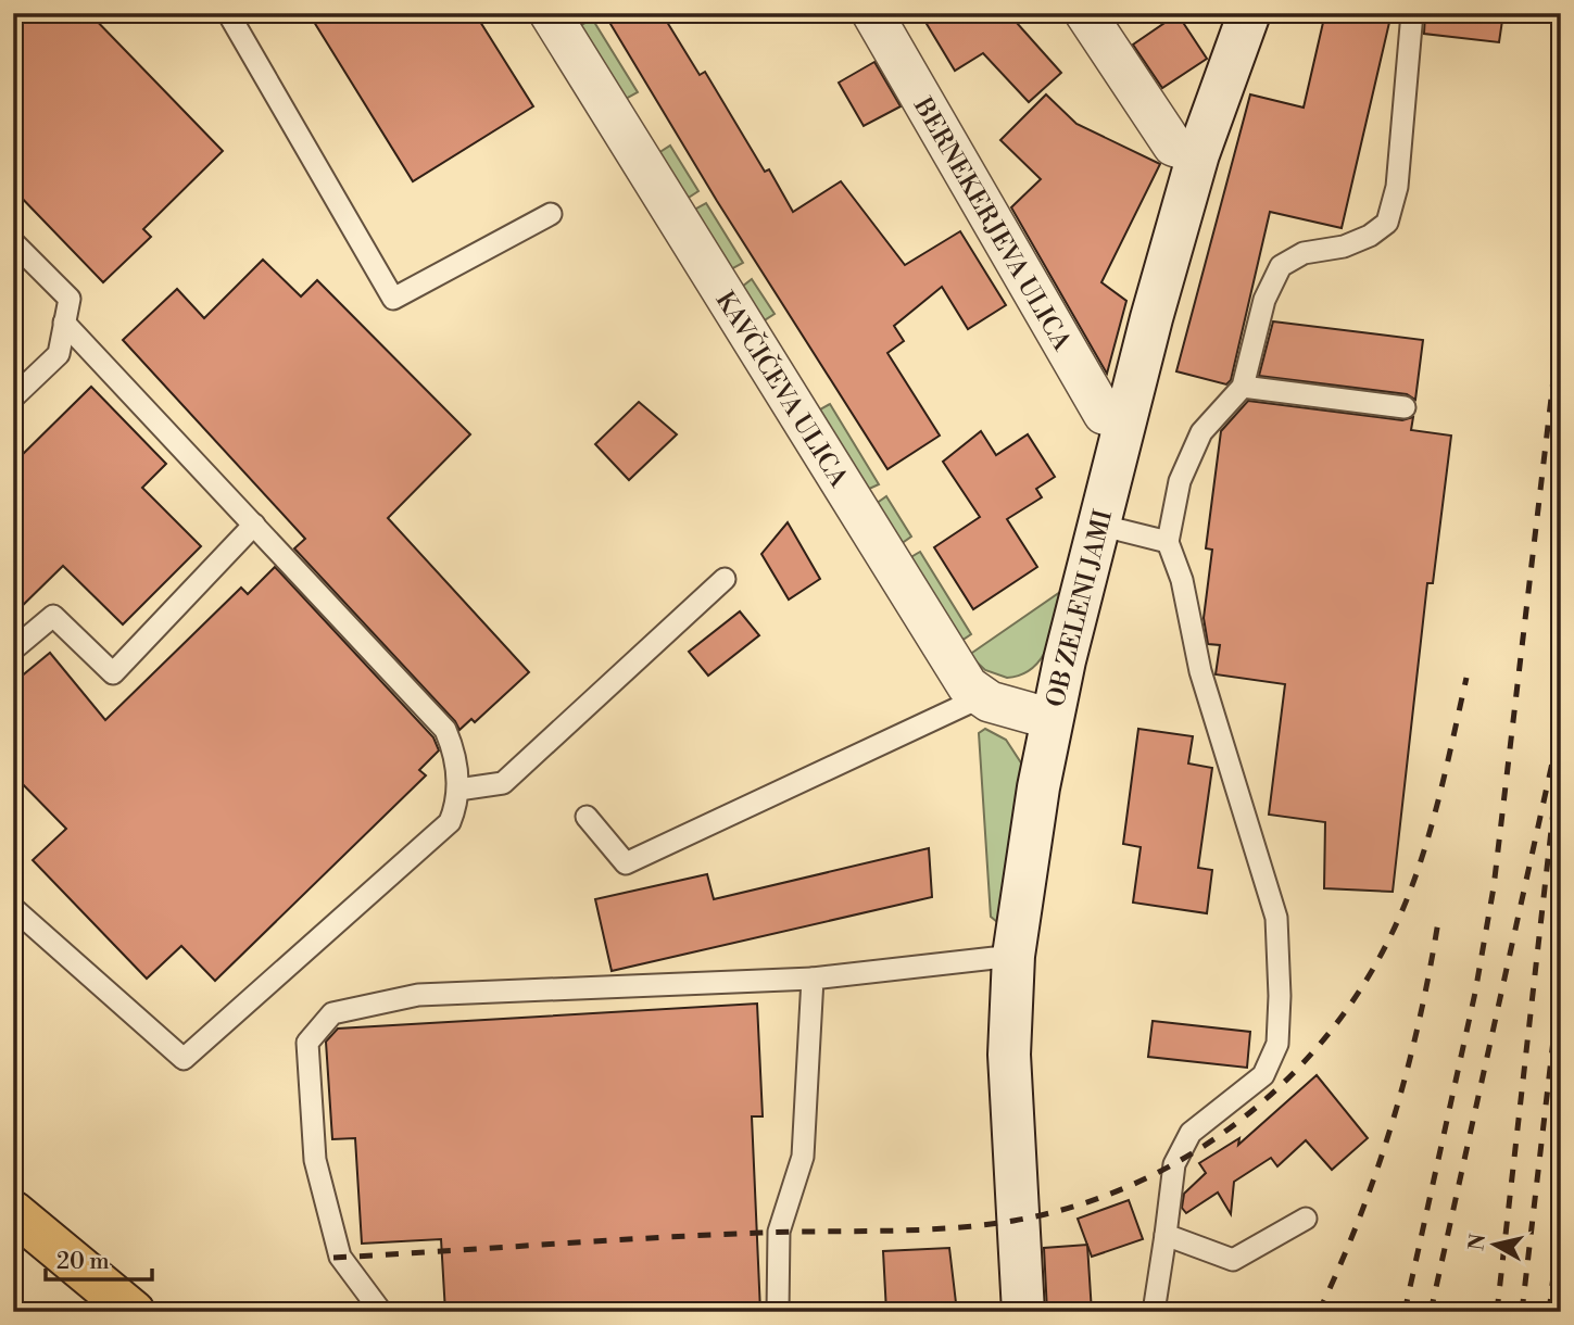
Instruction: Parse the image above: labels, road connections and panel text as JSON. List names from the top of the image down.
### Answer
{
  "streets": {
    "street": ["BERNEKERJEVA ULICA", "KAVČIČEVA ULICA", "OB ZELENI JAMI"]
  },
  "crossings": [
    ["BERNEKERJEVA ULICA", "OB ZELENI JAMI"]
  ],
  "scale_bar": "20 m",
  "north": "left"
}
